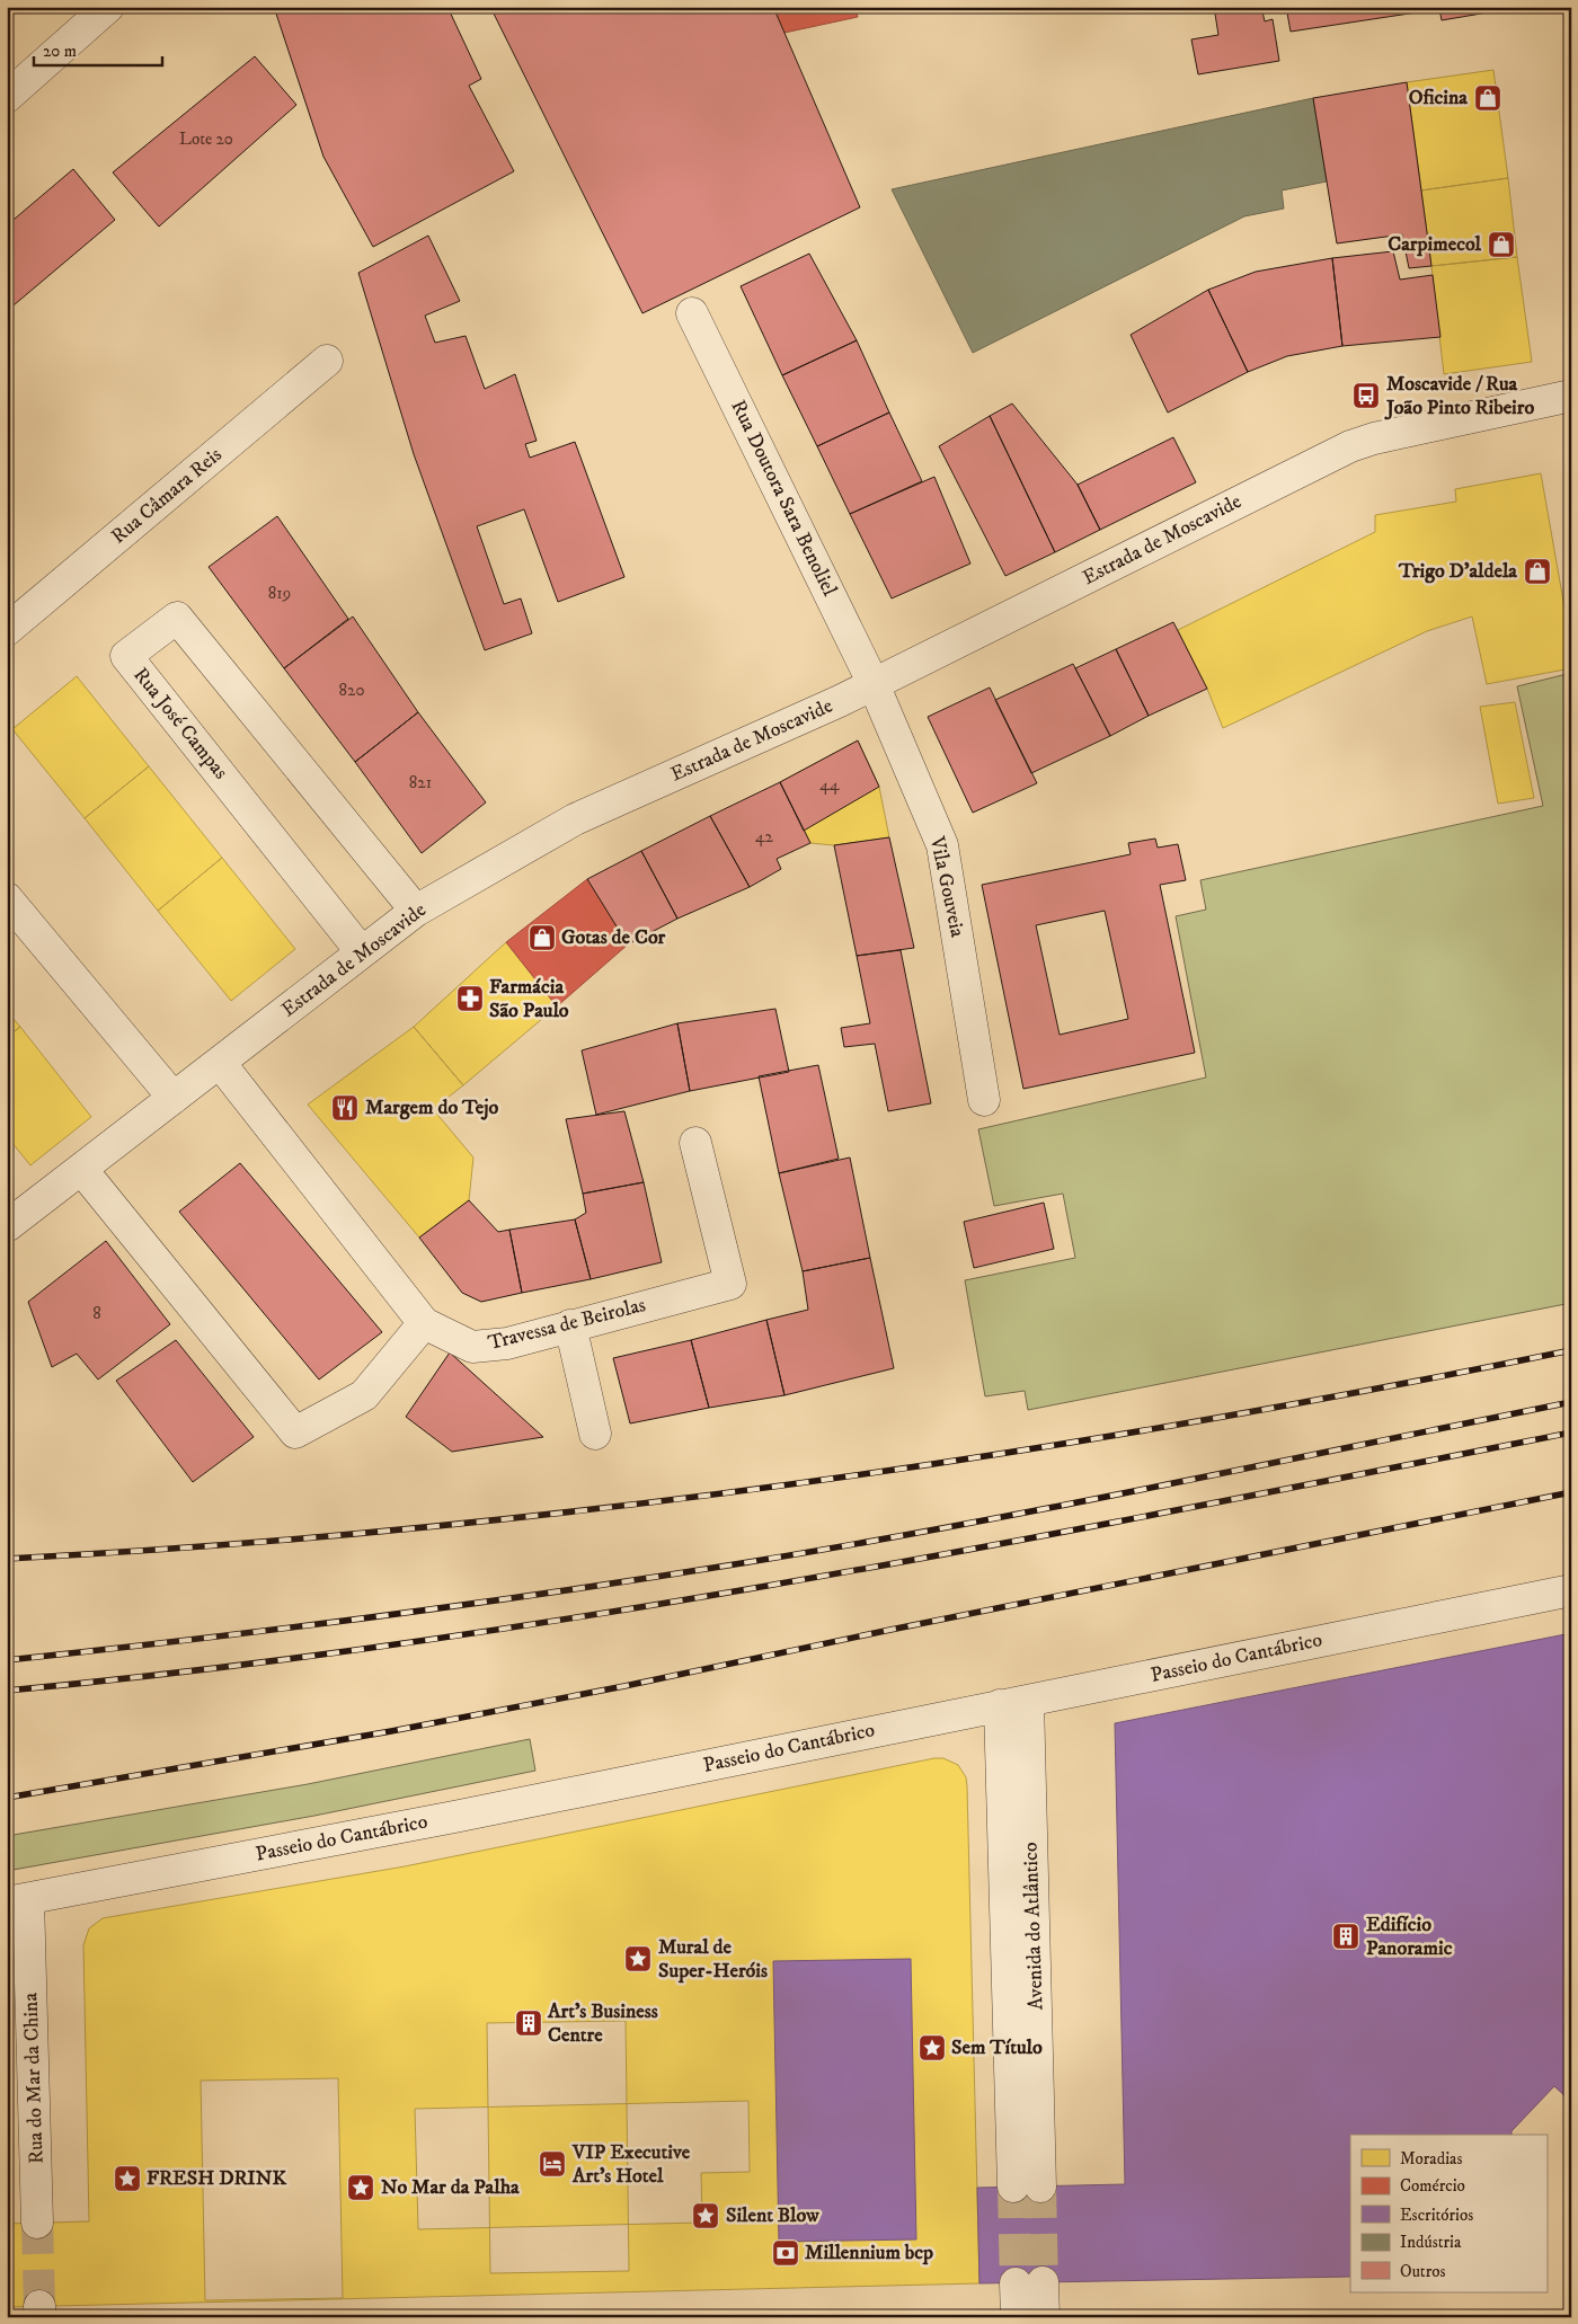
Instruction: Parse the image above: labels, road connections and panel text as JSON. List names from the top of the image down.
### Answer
{
  "streets": {
    "street": [
      "Rua Câmara Reis",
      "Rua Doutora Sara Benoliel",
      "Estrada de Moscavide",
      "Rua José Campas",
      "Vila Gouveia",
      "Travessa de Beirolas",
      "Passeio do Cantábrico",
      "Avenida do Atlântico",
      "Rua do Mar da China"
    ]
  },
  "crossings": [
    ["Rua Doutora Sara Benoliel", "Estrada de Moscavide"],
    ["Rua Doutora Sara Benoliel", "Vila Gouveia"],
    ["Estrada de Moscavide", "Rua José Campas"],
    ["Estrada de Moscavide", "Vila Gouveia"],
    ["Estrada de Moscavide", "Travessa de Beirolas"],
    ["Passeio do Cantábrico", "Avenida do Atlântico"],
    ["Passeio do Cantábrico", "Rua do Mar da China"]
  ],
  "places": {
    "shop": [
      "Oficina",
      "Carpimecol",
      "Trigo D’aldela",
      "Gotas de Cor"
    ],
    "bus stop": ["Moscavide / Rua João Pinto Ribeiro"],
    "pharmacy": ["Farmácia São Paulo"],
    "restaurant": ["Margem do Tejo"],
    "building": ["Edifício Panoramic", "Art's Business Centre"],
    "place": [
      "Mural de Super-Heróis",
      "Sem Título",
      "FRESH DRINK",
      "No Mar da Palha",
      "Silent Blow"
    ],
    "hotel": ["VIP Executive Art's Hotel"],
    "bank": ["Millennium bcp"]
  },
  "house_numbers": [
    "Lote 20",
    "819",
    "820",
    "821",
    "44",
    "42",
    "8"
  ],
  "legend": [
    "Moradias",
    "Comércio",
    "Escritórios",
    "Indústria",
    "Outros"
  ],
  "scale_bar": "20 m"
}
